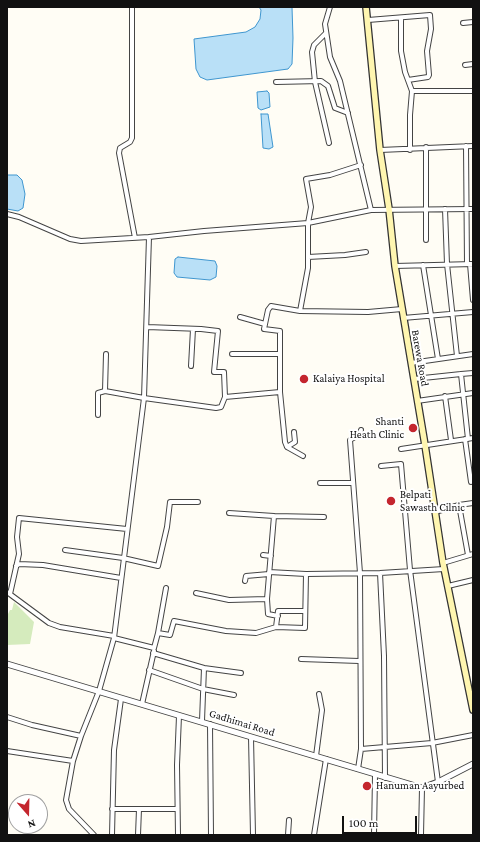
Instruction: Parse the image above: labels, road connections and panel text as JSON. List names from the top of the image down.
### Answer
{
  "streets": {
    "main road": ["Barewa Road"],
    "street": ["Gadhimai Road"]
  },
  "places": [
    "Kalaiya Hospital",
    "Shanti Heath Clinic",
    "Belpati Sawasth Cilnic",
    "Hanuman Aayurbed"
  ],
  "scale_bar": "100 m",
  "north": "bottom"
}
